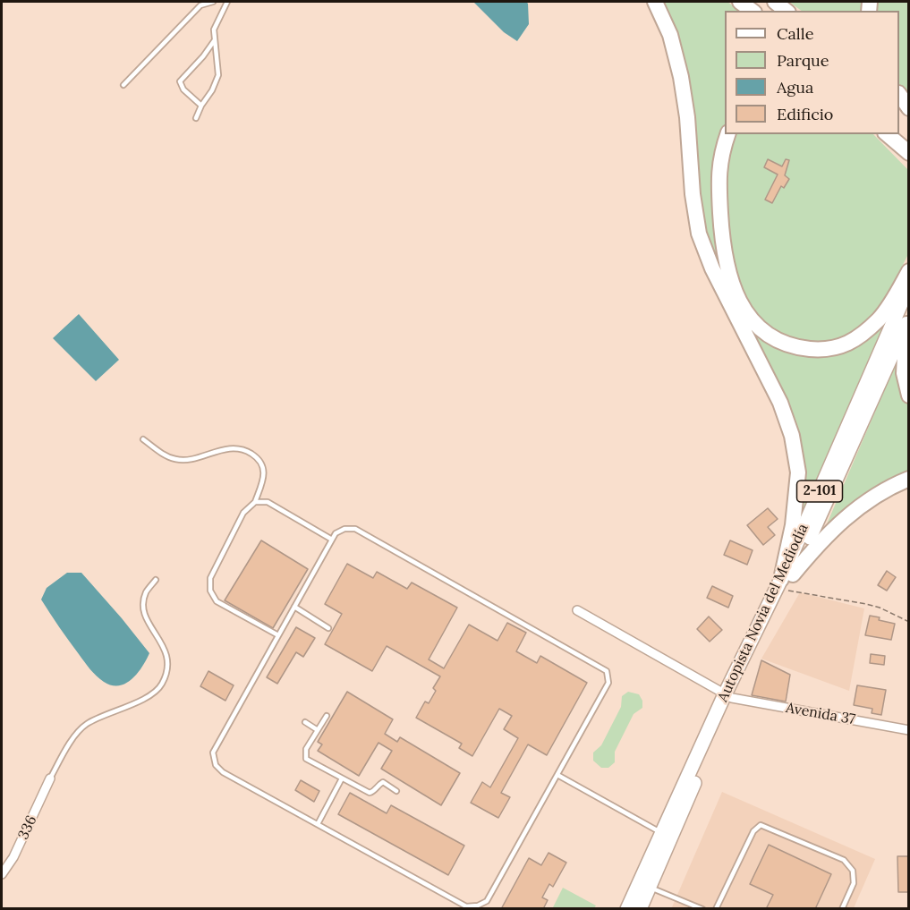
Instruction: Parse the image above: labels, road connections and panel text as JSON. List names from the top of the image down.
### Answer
{
  "streets": {
    "highway": ["2-101", "Autopista Novia del Mediodía"],
    "street": ["Avenida 37", "336"]
  },
  "crossings": [
    ["Autopista Novia del Mediodía", "Avenida 37"]
  ],
  "legend": [
    "Calle",
    "Parque",
    "Agua",
    "Edificio"
  ]
}
